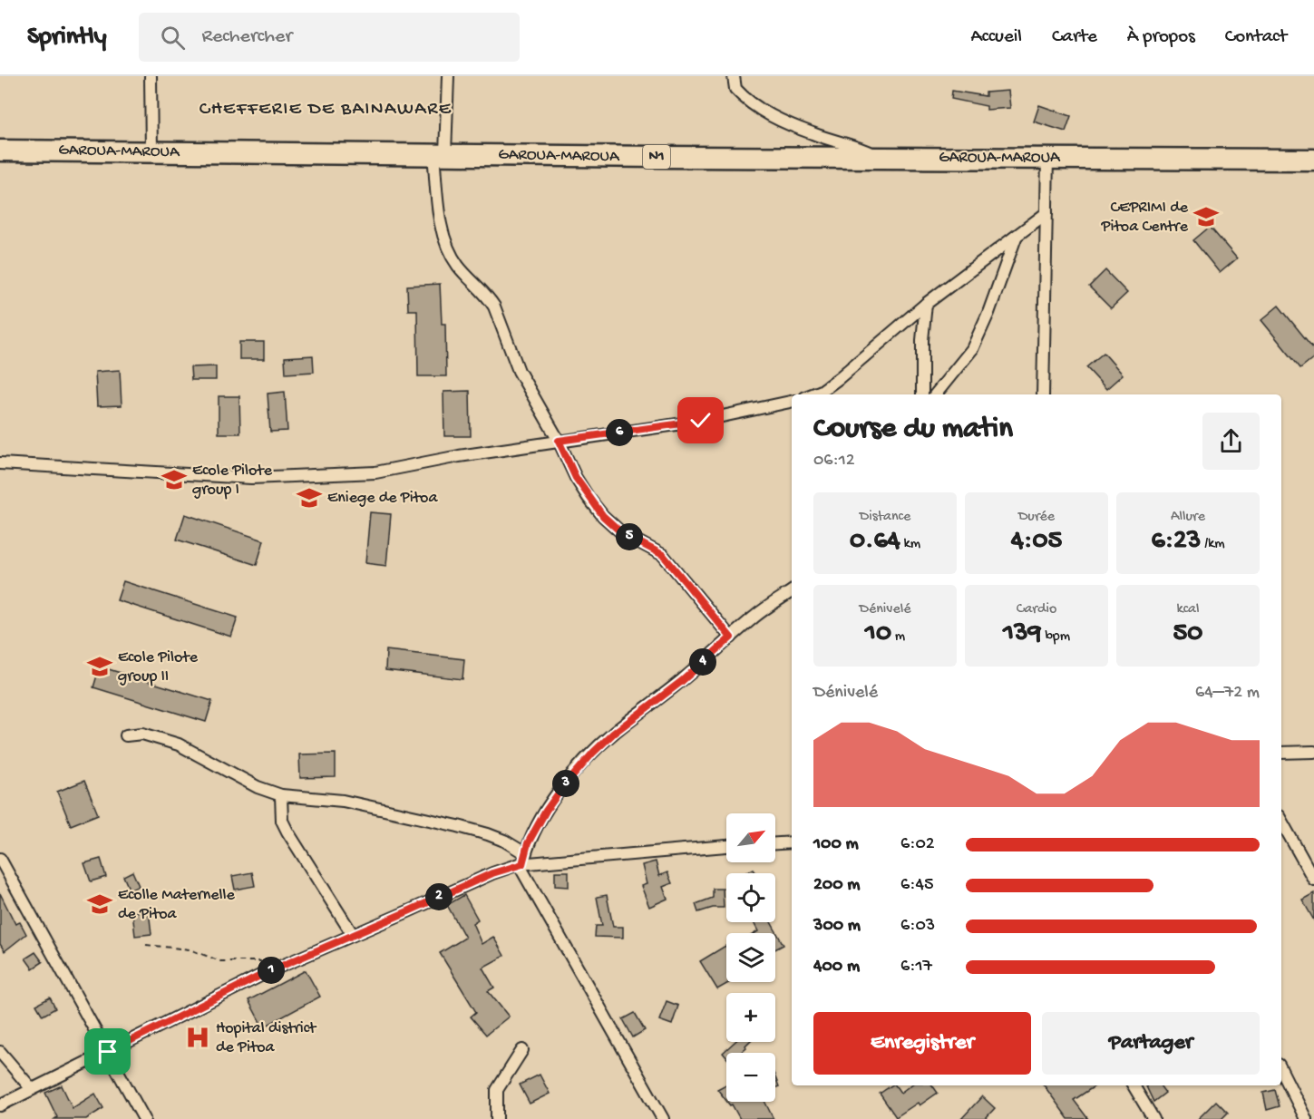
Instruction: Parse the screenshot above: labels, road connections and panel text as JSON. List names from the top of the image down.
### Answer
{
  "streets": {
    "highway": ["GAROUA-MAROUA", "N1"]
  },
  "districts": ["CHEFFERIE DE BAINAWARE"],
  "places": {
    "school or university": [
      "CEPRIMI de Pitoa Centre",
      "Ecole Pilote group I",
      "Eniege de Pitoa",
      "Ecole Pilote group II",
      "Ecolle Maternelle de Pitoa"
    ],
    "hospital": ["Hopital district de Pitoa"]
  },
  "north": "top right",
  "page": {
    "header": "Sprintly",
    "search": "Rechercher",
    "nav": [
      "Accueil",
      "Carte",
      "À propos",
      "Contact"
    ],
    "heading": ["Course du matin", "06:12"],
    "pins": [
      "6",
      "5",
      "4",
      "3",
      "2",
      "1"
    ],
    "stats": [
      ["Distance", "0.64 km"],
      ["Durée", "4:05"],
      ["Allure", "6:23 /km"],
      ["Dénivelé", "10 m"],
      ["Cardio", "139 bpm"],
      ["kcal", "50"]
    ],
    "chart": ["Dénivelé", "64–72 m"],
    "map_buttons": ["+", "−"],
    "list": [
      {
        "name": "100 m",
        "note": "6:02"
      },
      {
        "name": "200 m",
        "note": "6:45"
      },
      {
        "name": "300 m",
        "note": "6:03"
      },
      {
        "name": "400 m",
        "note": "6:17"
      }
    ],
    "buttons": ["Enregistrer", "Partager"]
  }
}
